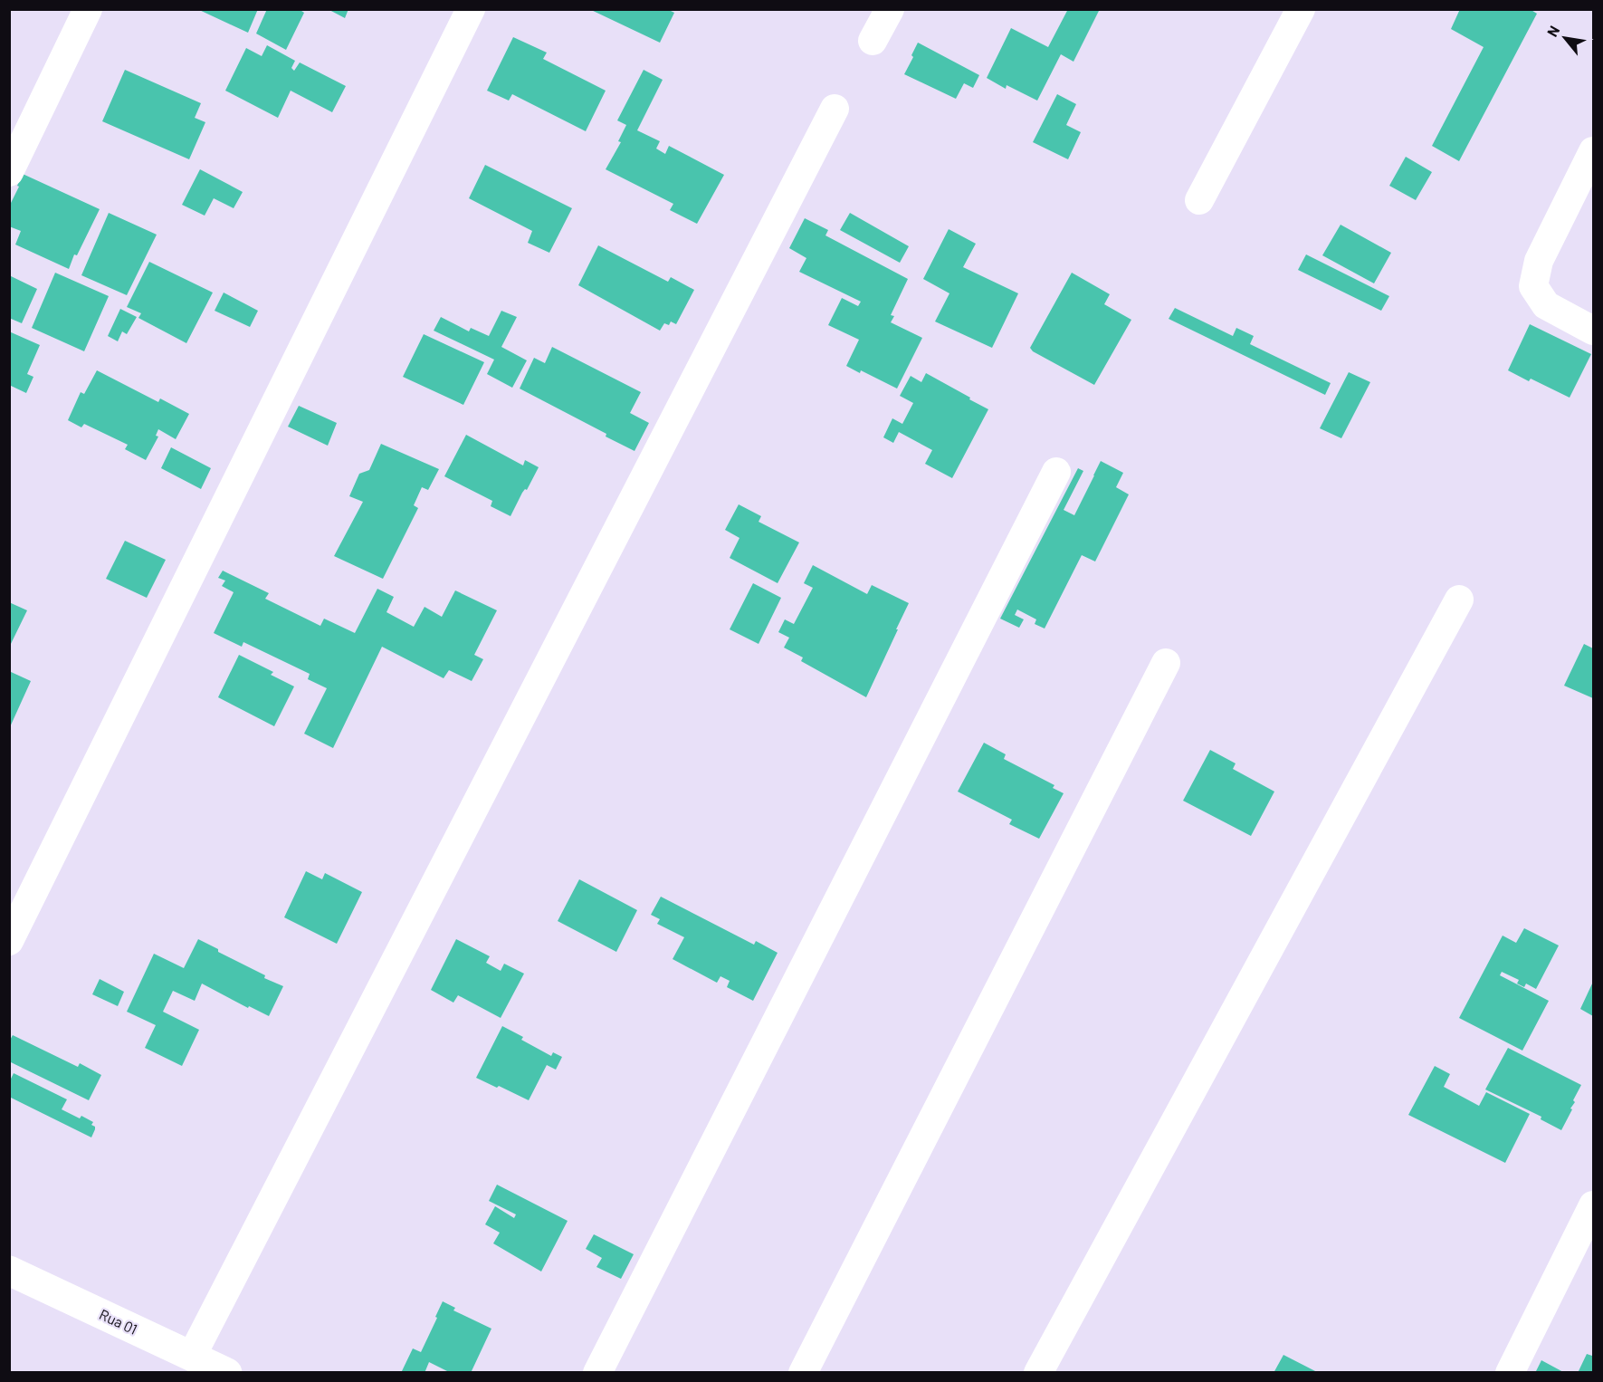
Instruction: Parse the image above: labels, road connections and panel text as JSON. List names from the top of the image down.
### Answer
{
  "streets": {
    "street": ["Rua 01"]
  },
  "north": "top left"
}
